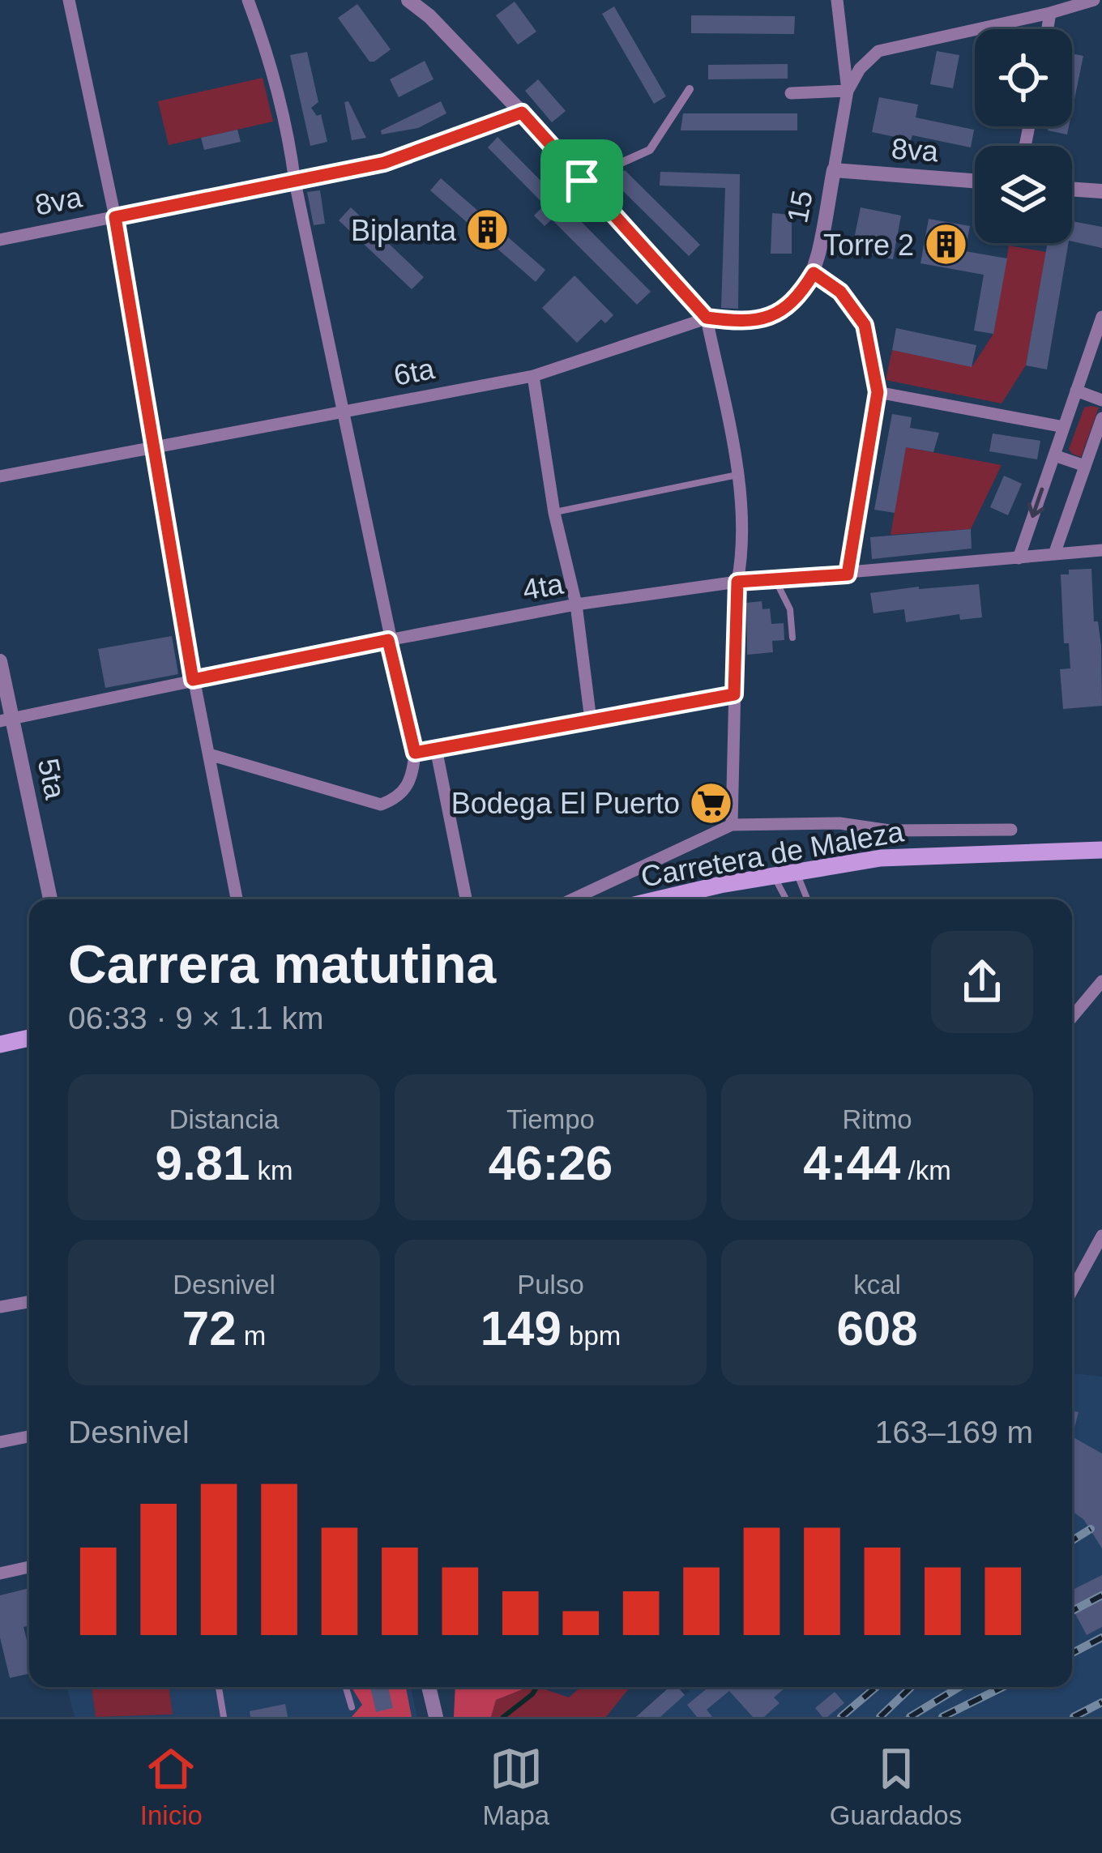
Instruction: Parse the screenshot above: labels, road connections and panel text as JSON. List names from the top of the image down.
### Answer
{
  "streets": {
    "main road": ["Carretera de Maleza"],
    "street": [
      "8va",
      "15",
      "6ta",
      "4ta",
      "5ta"
    ]
  },
  "crossings": [
    ["8va", "15"],
    ["15", "6ta"],
    ["4ta", "5ta"]
  ],
  "places": {
    "building": ["Biplanta", "Torre 2"],
    "supermarket": ["Bodega El Puerto"]
  },
  "page": {
    "heading": ["Carrera matutina", "06:33 · 9 × 1.1 km"],
    "stats": [
      ["Distancia", "9.81 km"],
      ["Tiempo", "46:26"],
      ["Ritmo", "4:44 /km"],
      ["Desnivel", "72 m"],
      ["Pulso", "149 bpm"],
      ["kcal", "608"]
    ],
    "chart": ["Desnivel", "163–169 m"],
    "tabs": ["Inicio", "Mapa", "Guardados"]
  }
}
